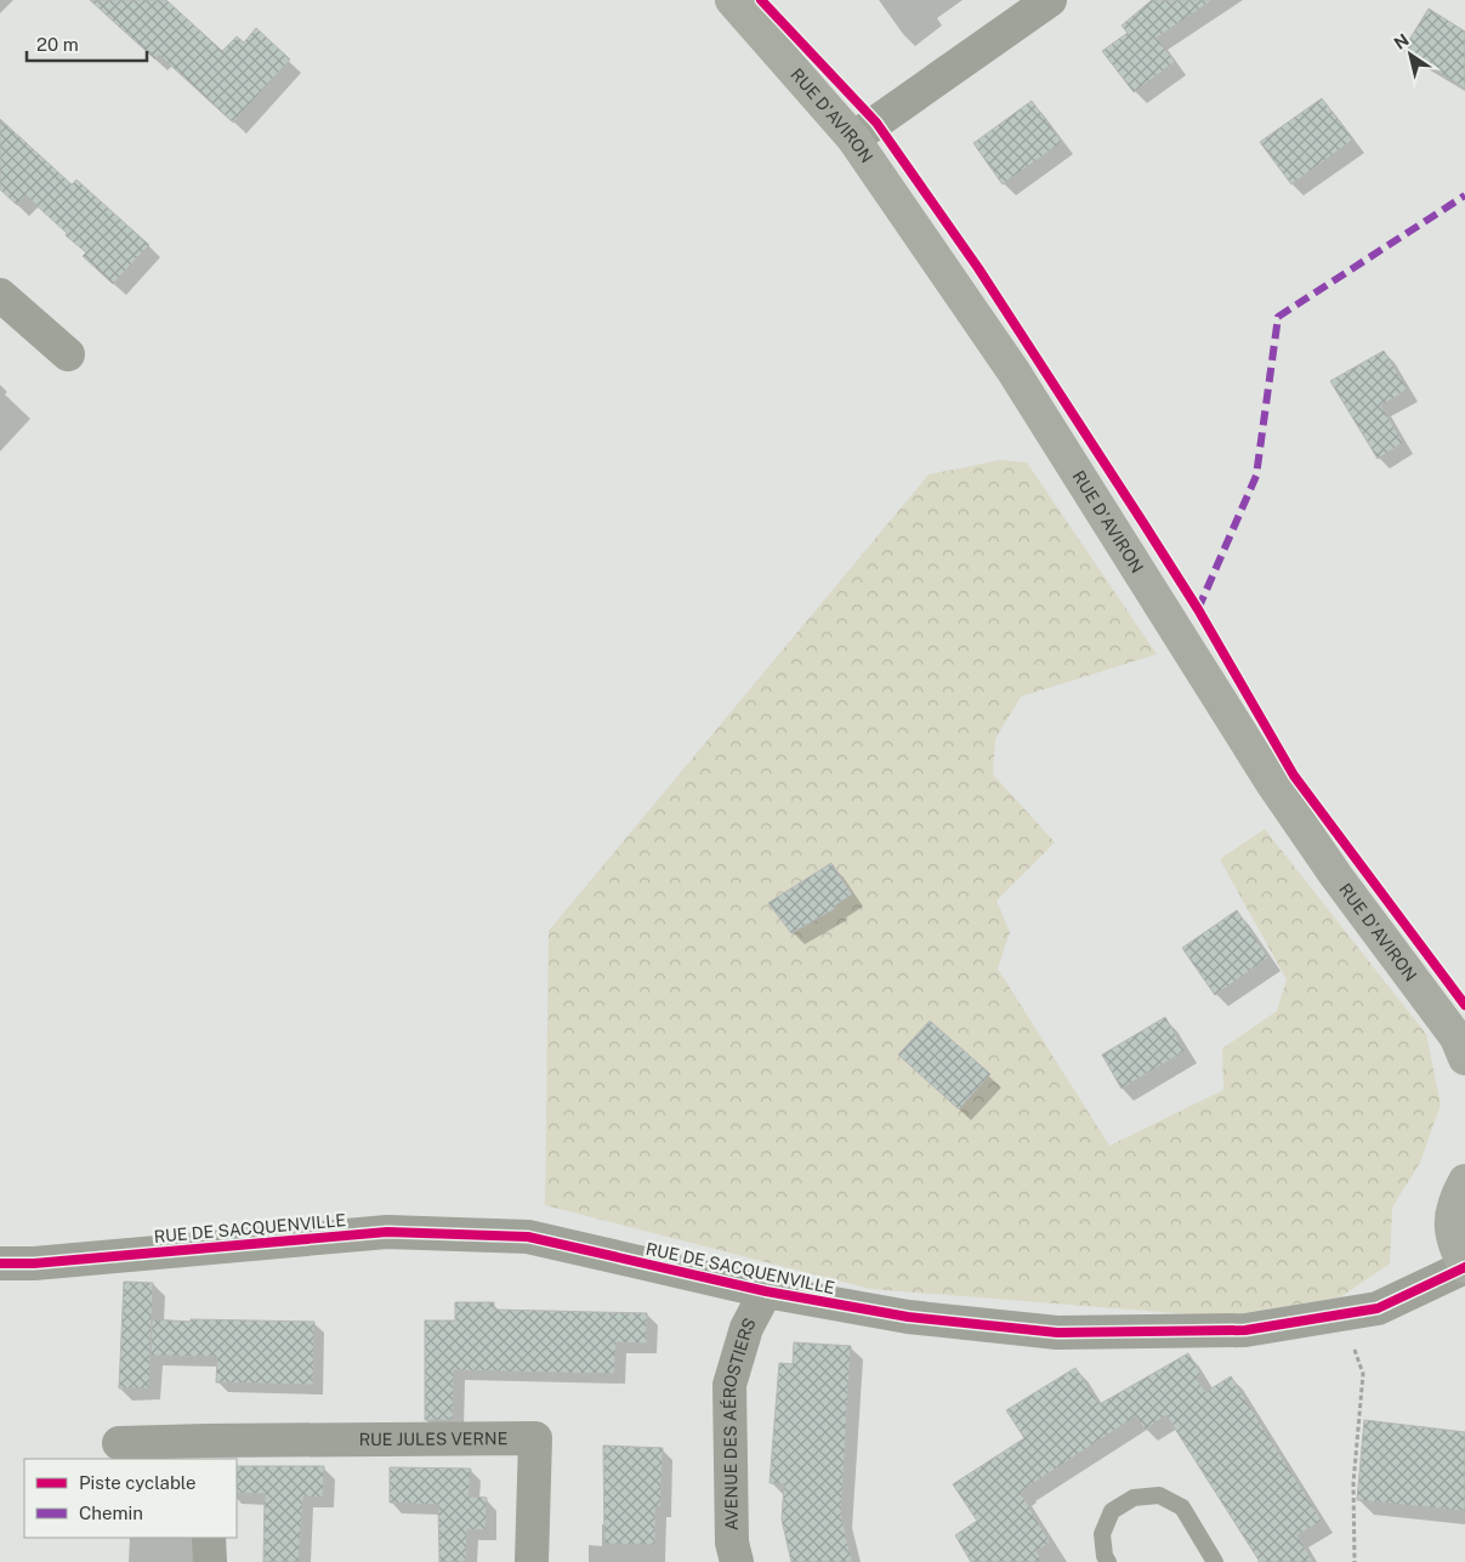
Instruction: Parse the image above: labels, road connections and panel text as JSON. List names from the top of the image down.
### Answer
{
  "streets": {
    "street": [
      "RUE D'AVIRON",
      "RUE DE SACQUENVILLE",
      "AVENUE DES AÉROSTIERS",
      "RUE JULES VERNE"
    ]
  },
  "crossings": [
    ["RUE DE SACQUENVILLE", "AVENUE DES AÉROSTIERS"]
  ],
  "legend": ["Piste cyclable", "Chemin"],
  "scale_bar": "20 m",
  "north": "top left"
}
